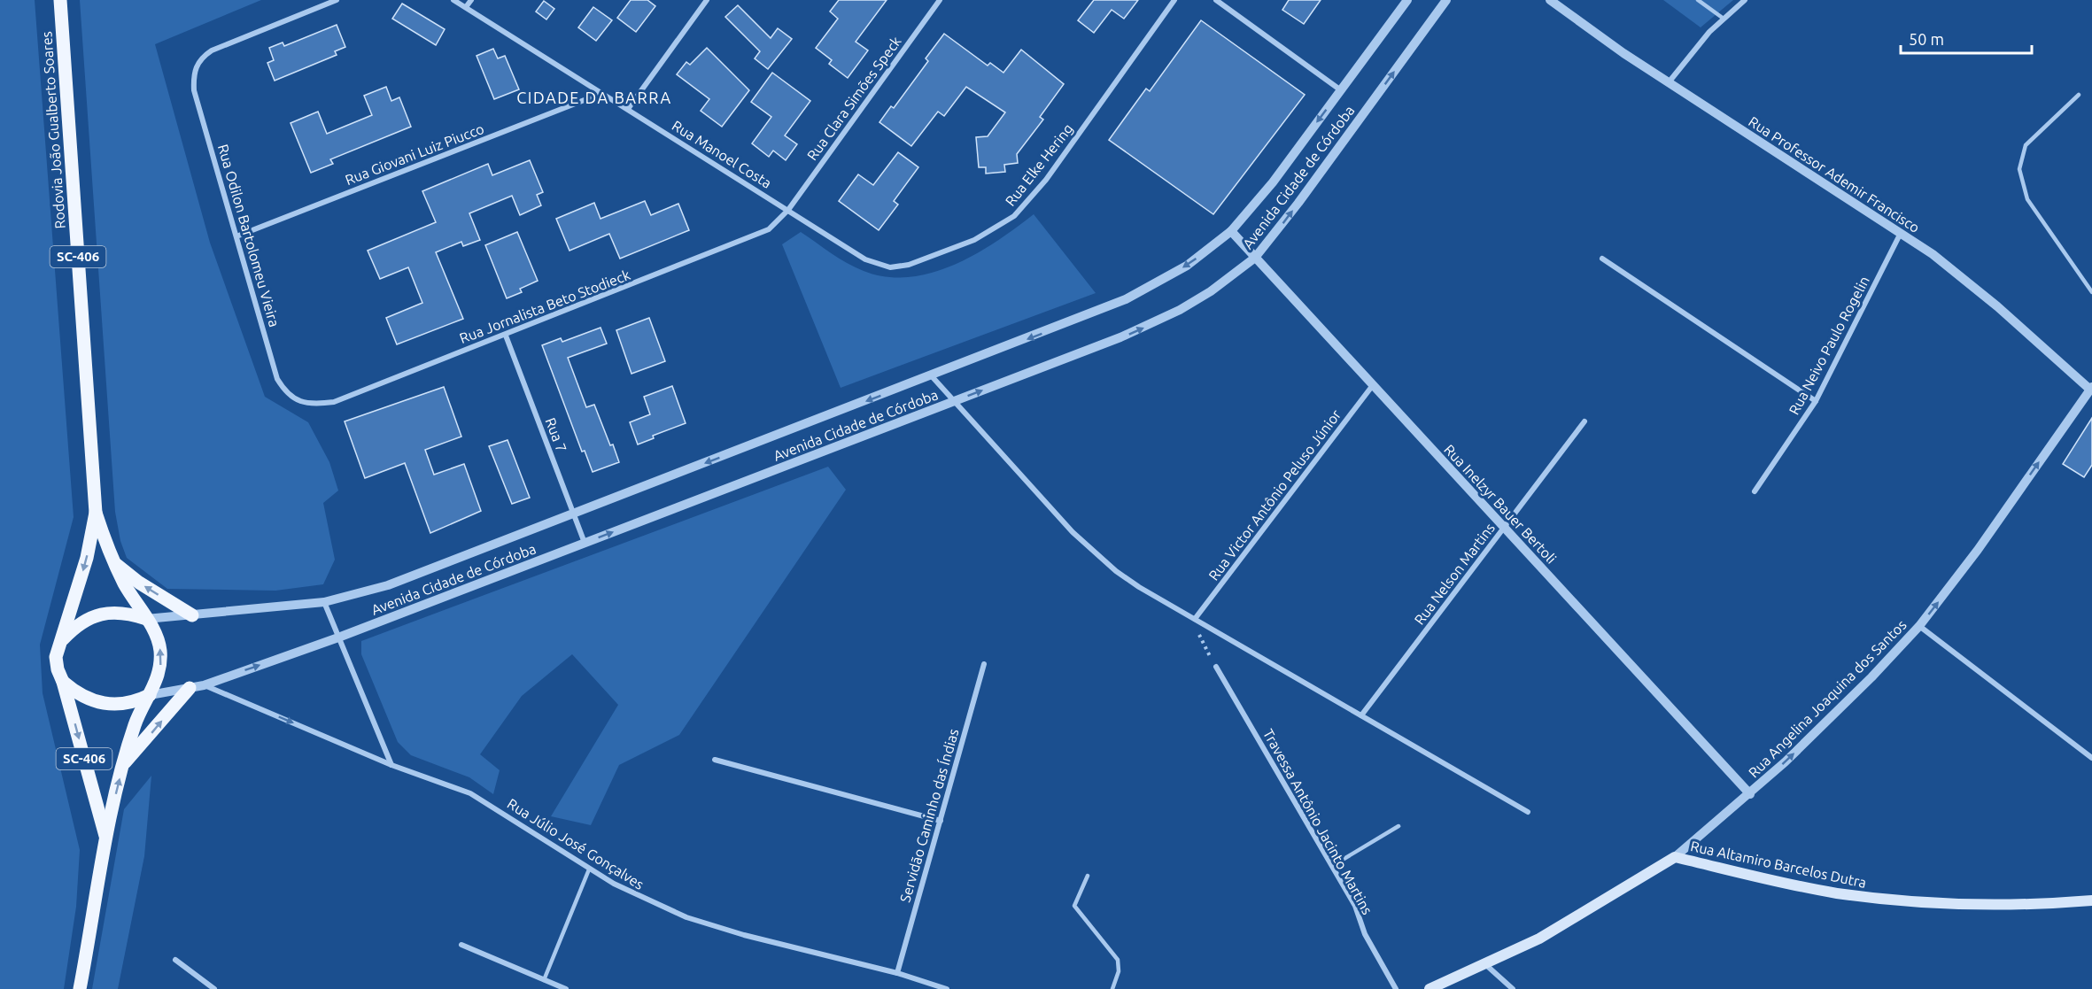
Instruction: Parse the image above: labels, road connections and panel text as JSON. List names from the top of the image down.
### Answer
{
  "streets": {
    "main road": ["Rodovia João Gualberto Soares", "SC-406", "Rua Altamiro Barcelos Dutra"],
    "street": [
      "Rua Clara Simões Speck",
      "Rua Giovani Luiz Piucco",
      "Rua Manoel Costa",
      "Rua Elke Hering",
      "Rua Professor Ademir Francisco",
      "Avenida Cidade de Córdoba",
      "Rua Odilon Bartolomeu Vieira",
      "Rua Jornalista Beto Stodieck",
      "Rua Neivo Paulo Rogelin",
      "Rua 7",
      "Rua Victor Antônio Peluso Júnior",
      "Rua Inelzyr Bauer Bertoli",
      "Rua Nelson Martins",
      "Rua Angelina Joaquina dos Santos",
      "Servidão Caminho das Índias",
      "Travessa Antônio Jacinto Martins",
      "Rua Júlio José Gonçalves"
    ]
  },
  "crossings": [
    ["Rua Clara Simões Speck", "Rua Manoel Costa"],
    ["Rua Clara Simões Speck", "Rua Elke Hering"],
    ["Rua Clara Simões Speck", "Rua Jornalista Beto Stodieck"],
    ["Rodovia João Gualberto Soares", "SC-406"],
    ["Rua Giovani Luiz Piucco", "Rua Manoel Costa"],
    ["Rua Giovani Luiz Piucco", "Rua Odilon Bartolomeu Vieira"],
    ["Rua Manoel Costa", "Rua Elke Hering"],
    ["Rua Manoel Costa", "Rua Jornalista Beto Stodieck"],
    ["Rua Elke Hering", "Rua Jornalista Beto Stodieck"],
    ["Rua Professor Ademir Francisco", "Rua Neivo Paulo Rogelin"],
    ["Rua Professor Ademir Francisco", "Rua Angelina Joaquina dos Santos"],
    ["Avenida Cidade de Córdoba", "SC-406"],
    ["Avenida Cidade de Córdoba", "Rua 7"],
    ["Avenida Cidade de Córdoba", "Rua Inelzyr Bauer Bertoli"],
    ["Avenida Cidade de Córdoba", "Rua Júlio José Gonçalves"],
    ["Rua Odilon Bartolomeu Vieira", "Rua Jornalista Beto Stodieck"],
    ["Rua Jornalista Beto Stodieck", "Rua 7"],
    ["Rua Victor Antônio Peluso Júnior", "Rua Inelzyr Bauer Bertoli"],
    ["Rua Inelzyr Bauer Bertoli", "Rua Nelson Martins"],
    ["Rua Inelzyr Bauer Bertoli", "Rua Angelina Joaquina dos Santos"],
    ["Rua Angelina Joaquina dos Santos", "Rua Altamiro Barcelos Dutra"],
    ["Servidão Caminho das Índias", "Rua Júlio José Gonçalves"]
  ],
  "one_way": ["Rua Angelina Joaquina dos Santos"],
  "districts": ["CIDADE DA BARRA"],
  "scale_bar": "50 m"
}
